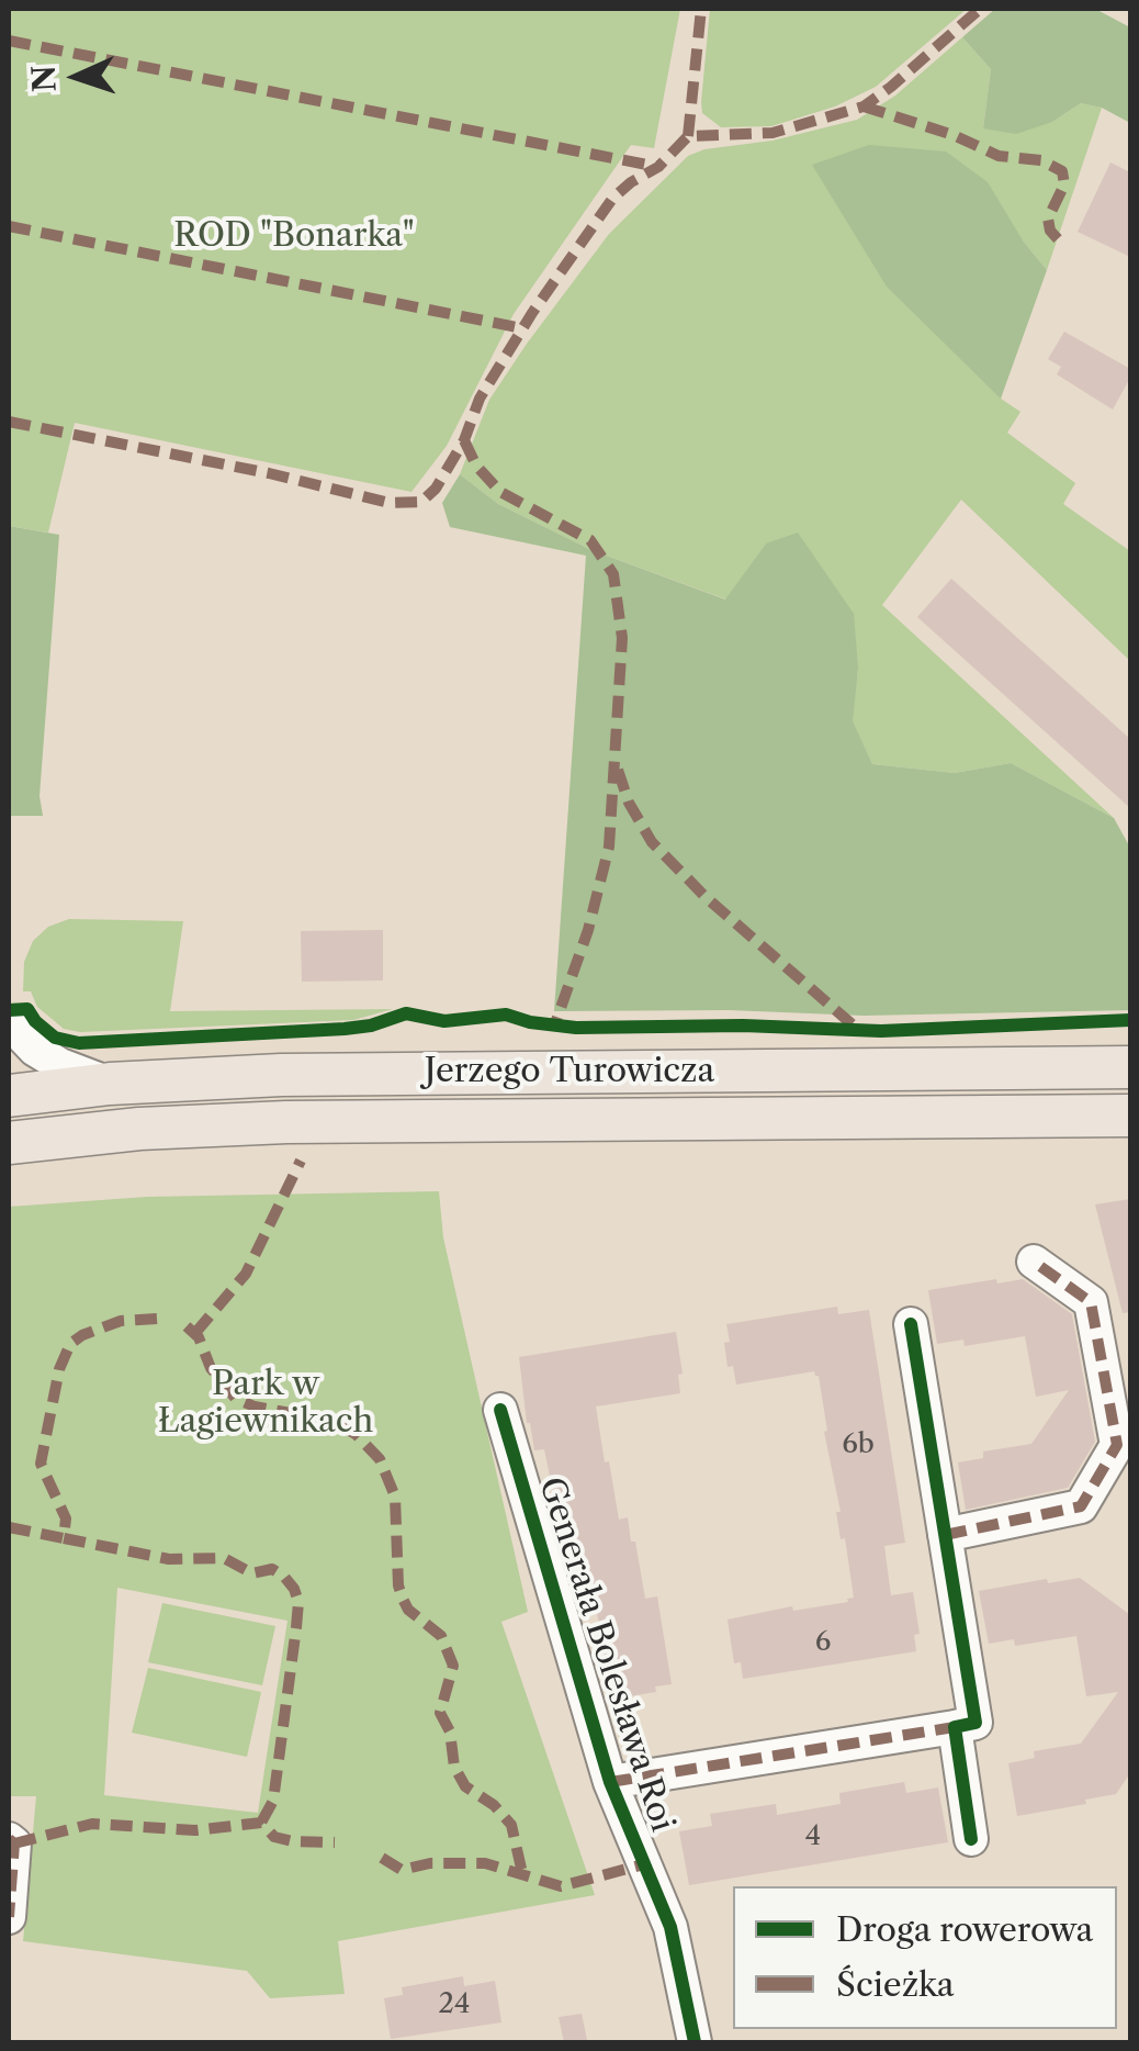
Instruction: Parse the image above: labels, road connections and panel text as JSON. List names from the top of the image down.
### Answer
{
  "streets": {
    "main road": ["Jerzego Turowicza"],
    "street": ["Generała Bolesława Roi"]
  },
  "parks": ["ROD \"Bonarka\"", "Park w Łagiewnikach"],
  "house_numbers": [
    "6b",
    "6",
    "4",
    "24"
  ],
  "legend": ["Droga rowerowa", "Ścieżka"],
  "north": "left"
}
